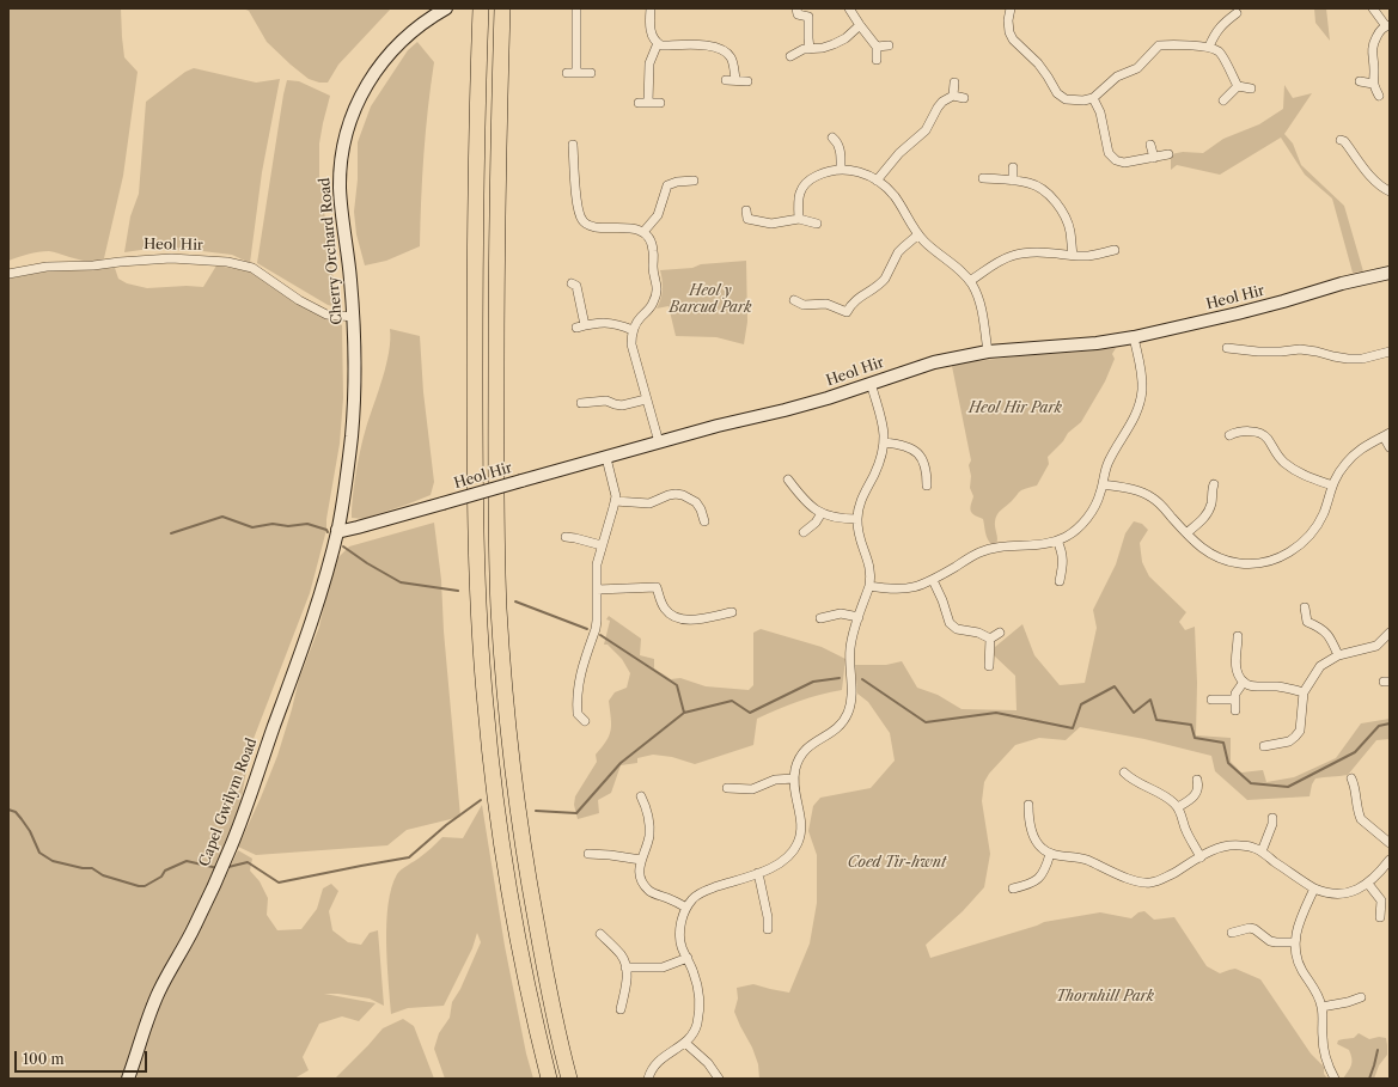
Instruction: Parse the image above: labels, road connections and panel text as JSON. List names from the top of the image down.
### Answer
{
  "streets": {
    "street": ["Heol Hir", "Cherry Orchard Road", "Capel Gwilym Road"]
  },
  "crossings": [
    ["Heol Hir", "Cherry Orchard Road"],
    ["Heol Hir", "Capel Gwilym Road"],
    ["Cherry Orchard Road", "Capel Gwilym Road"]
  ],
  "parks": [
    "Heol y Barcud Park",
    "Heol Hir Park",
    "Coed Tir-hwnt",
    "Thornhill Park"
  ],
  "scale_bar": "100 m"
}
